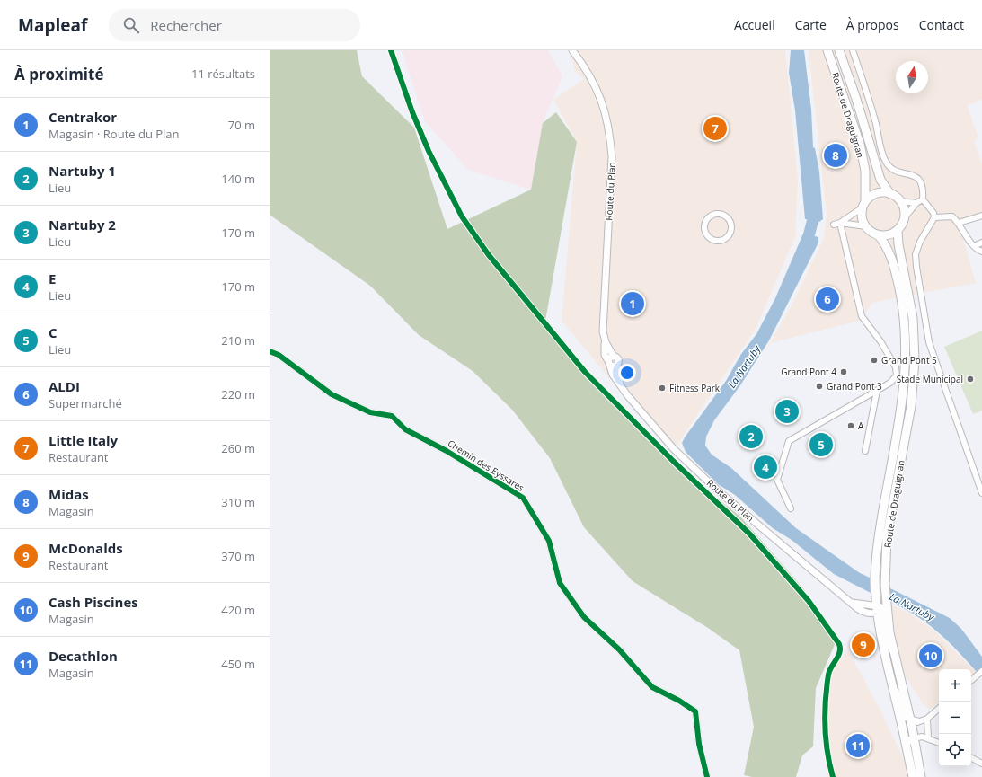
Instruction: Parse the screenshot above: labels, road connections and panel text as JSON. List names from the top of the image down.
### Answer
{
  "streets": {
    "main road": ["Route de Draguignan"],
    "street": ["Route du Plan", "Chemin des Eyssares"]
  },
  "crossings": [
    ["Route de Draguignan", "Route du Plan"]
  ],
  "water": ["La Nartuby"],
  "places": [
    "Grand Pont 5",
    "Grand Pont 4",
    "Stade Municipal",
    "Grand Pont 3",
    "Fitness Park",
    "A"
  ],
  "north": "top",
  "page": {
    "header": "Mapleaf",
    "search": "Rechercher",
    "nav": [
      "Accueil",
      "Carte",
      "À propos",
      "Contact"
    ],
    "heading": ["À proximité", "11 résultats"],
    "list": [
      {
        "mark": "1",
        "name": "Centrakor",
        "note": "Magasin · Route du Plan",
        "value": "70 m"
      },
      {
        "mark": "2",
        "name": "Nartuby 1",
        "note": "Lieu",
        "value": "140 m"
      },
      {
        "mark": "3",
        "name": "Nartuby 2",
        "note": "Lieu",
        "value": "170 m"
      },
      {
        "mark": "4",
        "name": "E",
        "note": "Lieu",
        "value": "170 m"
      },
      {
        "mark": "5",
        "name": "C",
        "note": "Lieu",
        "value": "210 m"
      },
      {
        "mark": "6",
        "name": "ALDI",
        "note": "Supermarché",
        "value": "220 m"
      },
      {
        "mark": "7",
        "name": "Little Italy",
        "note": "Restaurant",
        "value": "260 m"
      },
      {
        "mark": "8",
        "name": "Midas",
        "note": "Magasin",
        "value": "310 m"
      },
      {
        "mark": "9",
        "name": "McDonalds",
        "note": "Restaurant",
        "value": "370 m"
      },
      {
        "mark": "10",
        "name": "Cash Piscines",
        "note": "Magasin",
        "value": "420 m"
      },
      {
        "mark": "11",
        "name": "Decathlon",
        "note": "Magasin",
        "value": "450 m"
      }
    ],
    "pins": [
      "7",
      "8",
      "6",
      "1",
      "3",
      "2",
      "5",
      "4",
      "9",
      "10",
      "11"
    ],
    "map_buttons": ["+", "−"]
  }
}
